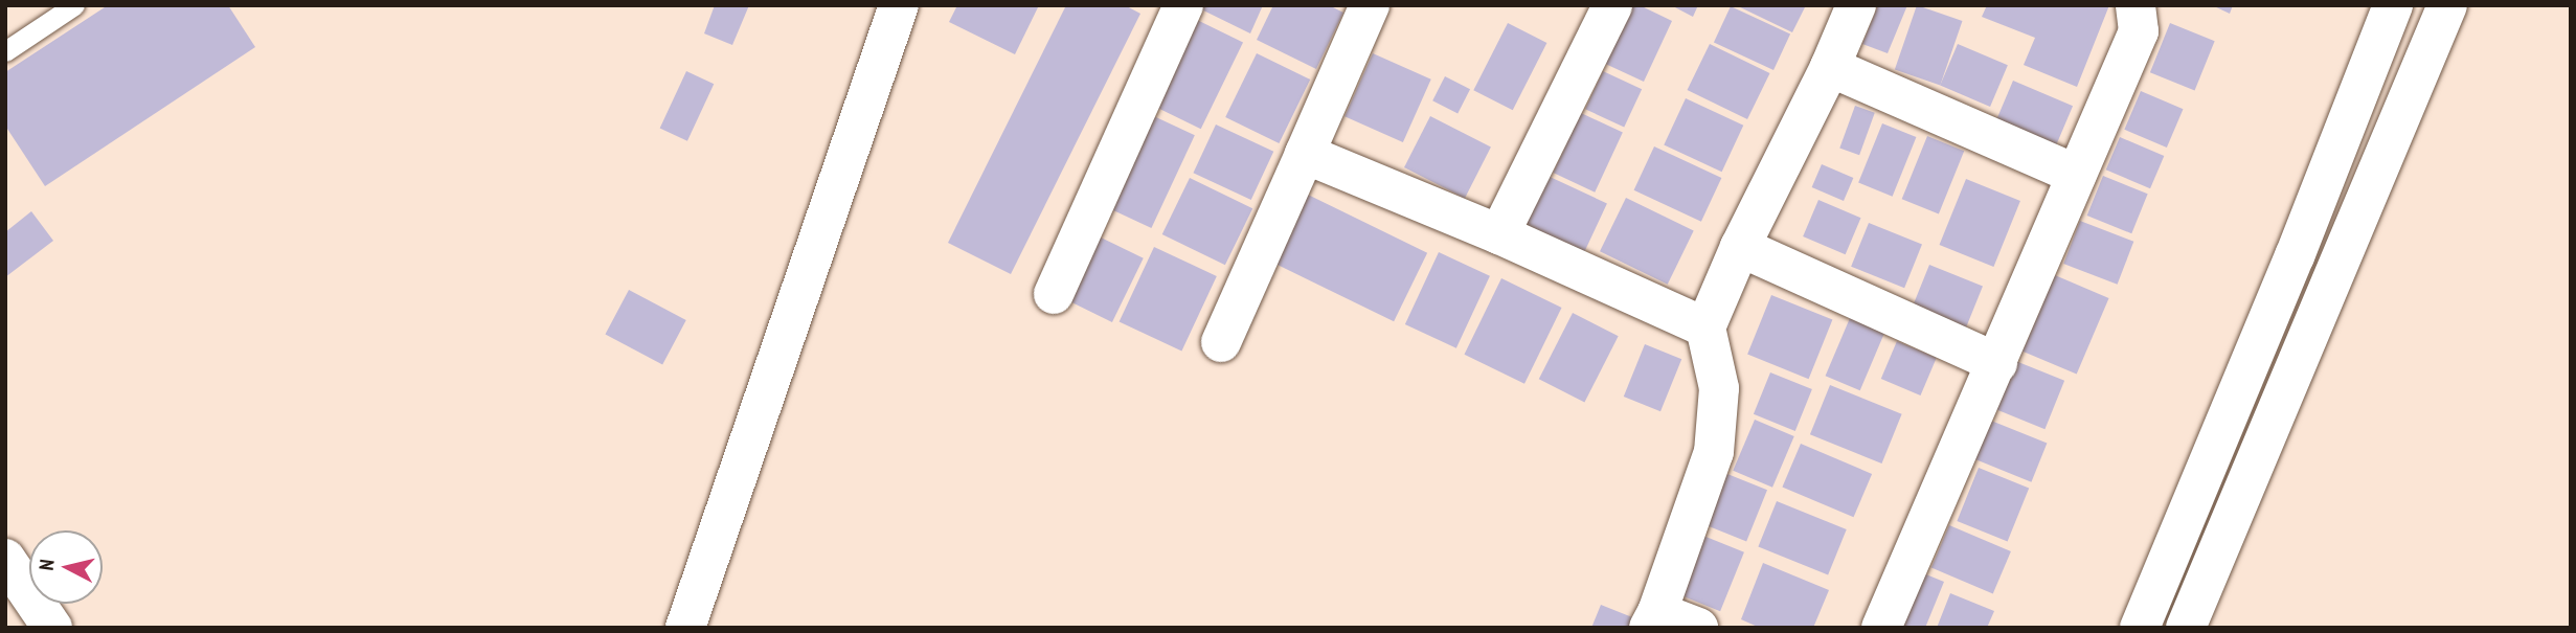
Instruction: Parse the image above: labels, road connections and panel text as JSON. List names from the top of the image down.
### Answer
{
  "north": "left"
}
